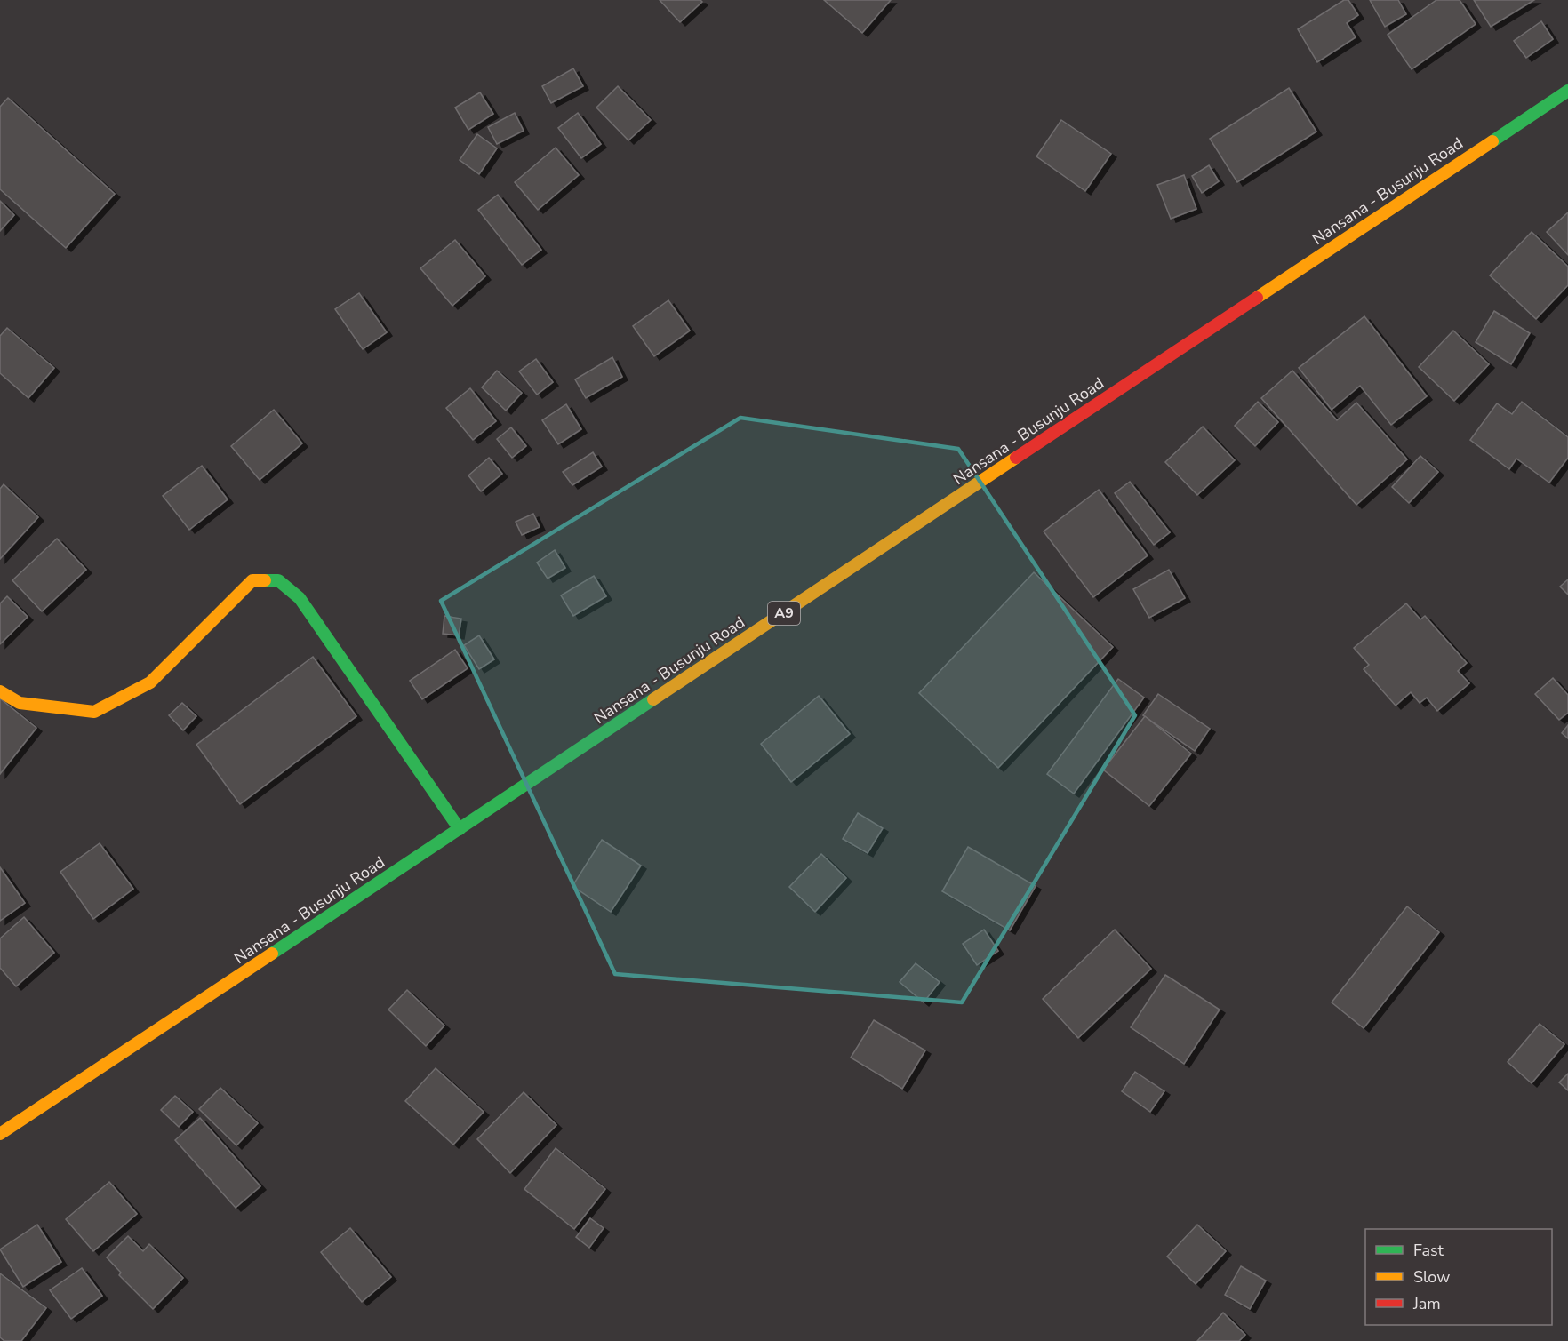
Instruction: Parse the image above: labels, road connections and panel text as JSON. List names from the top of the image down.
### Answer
{
  "streets": {
    "main road": ["Nansana - Busunju Road", "A9"]
  },
  "legend": ["Fast", "Slow", "Jam"]
}
